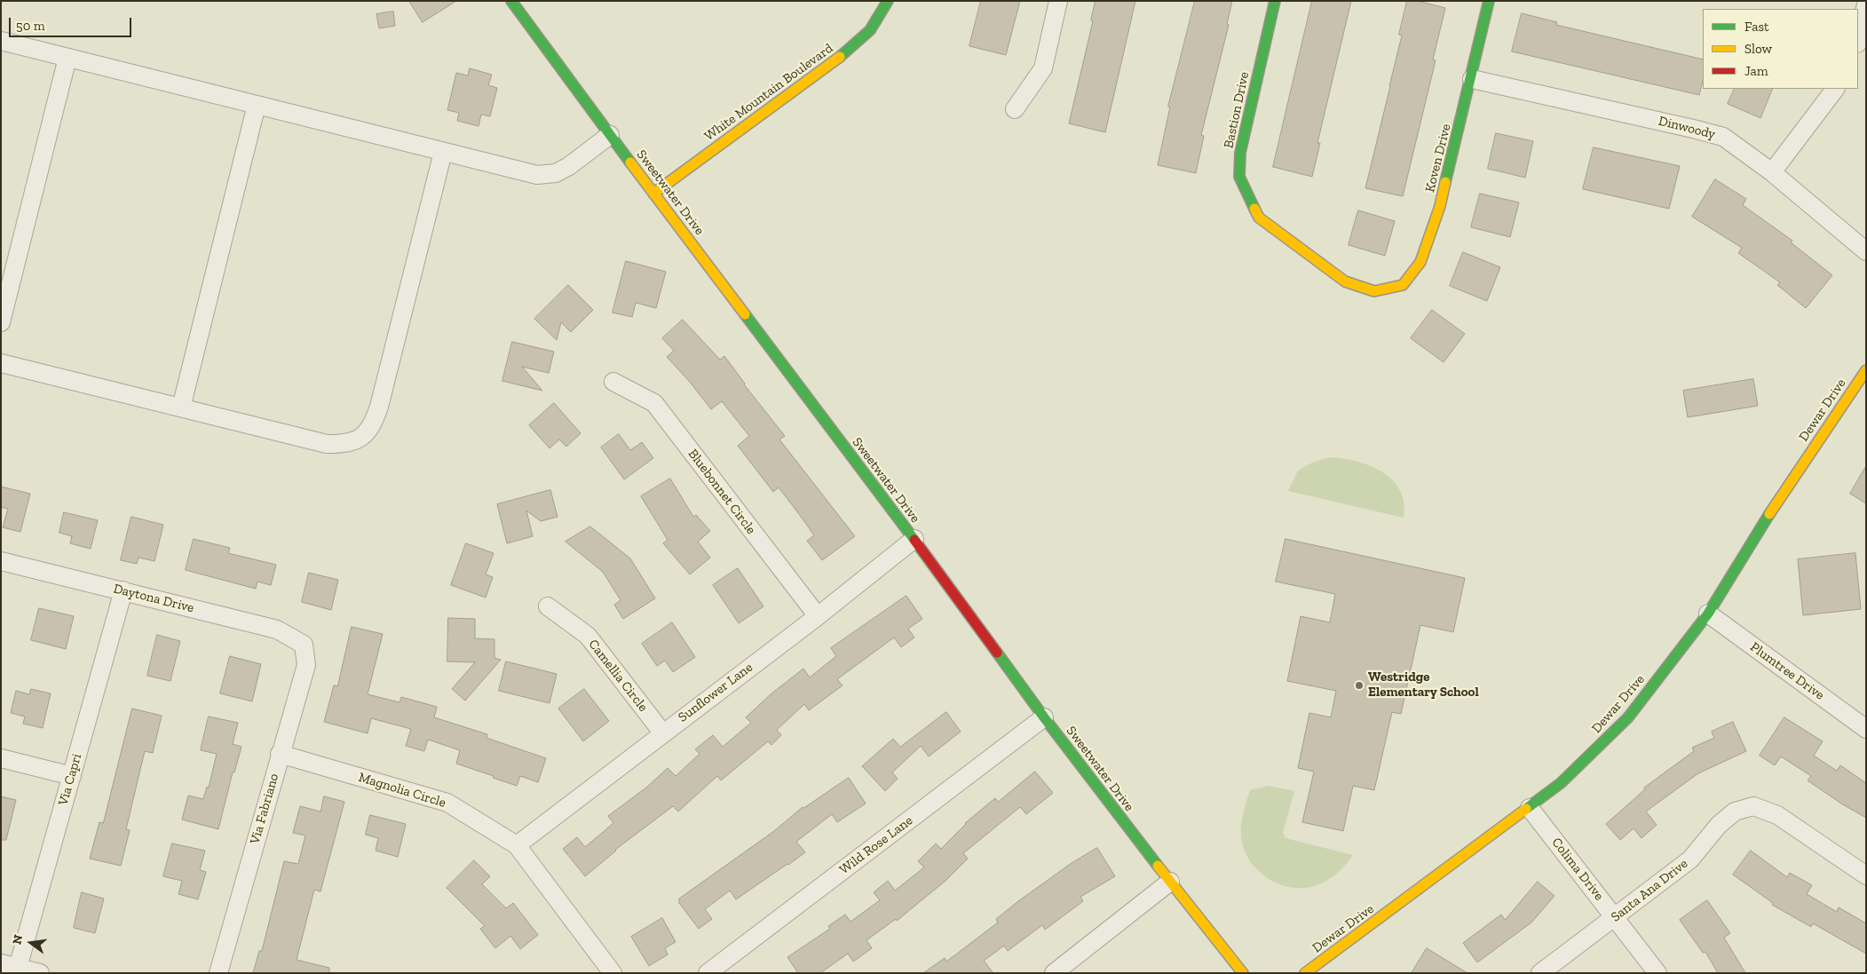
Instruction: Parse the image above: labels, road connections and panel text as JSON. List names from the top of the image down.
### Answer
{
  "streets": {
    "street": [
      "White Mountain Boulevard",
      "Bastion Drive",
      "Dinwoody",
      "Koven Drive",
      "Sweetwater Drive",
      "Dewar Drive",
      "Bluebonnet Circle",
      "Daytona Drive",
      "Plumtree Drive",
      "Camellia Circle",
      "Sunflower Lane",
      "Via Capri",
      "Magnolia Circle",
      "Via Fabriano",
      "Wild Rose Lane",
      "Colima Drive",
      "Santa Ana Drive"
    ]
  },
  "crossings": [
    ["White Mountain Boulevard", "Sweetwater Drive"],
    ["Bastion Drive", "Koven Drive"],
    ["Dinwoody", "Koven Drive"],
    ["Sweetwater Drive", "Sunflower Lane"],
    ["Sweetwater Drive", "Wild Rose Lane"],
    ["Dewar Drive", "Plumtree Drive"],
    ["Dewar Drive", "Colima Drive"],
    ["Bluebonnet Circle", "Sunflower Lane"],
    ["Daytona Drive", "Via Capri"],
    ["Daytona Drive", "Via Fabriano"],
    ["Camellia Circle", "Sunflower Lane"],
    ["Sunflower Lane", "Magnolia Circle"],
    ["Magnolia Circle", "Via Fabriano"],
    ["Colima Drive", "Santa Ana Drive"]
  ],
  "places": ["Westridge Elementary School"],
  "legend": ["Fast", "Slow", "Jam"],
  "scale_bar": "50 m",
  "north": "left"
}
